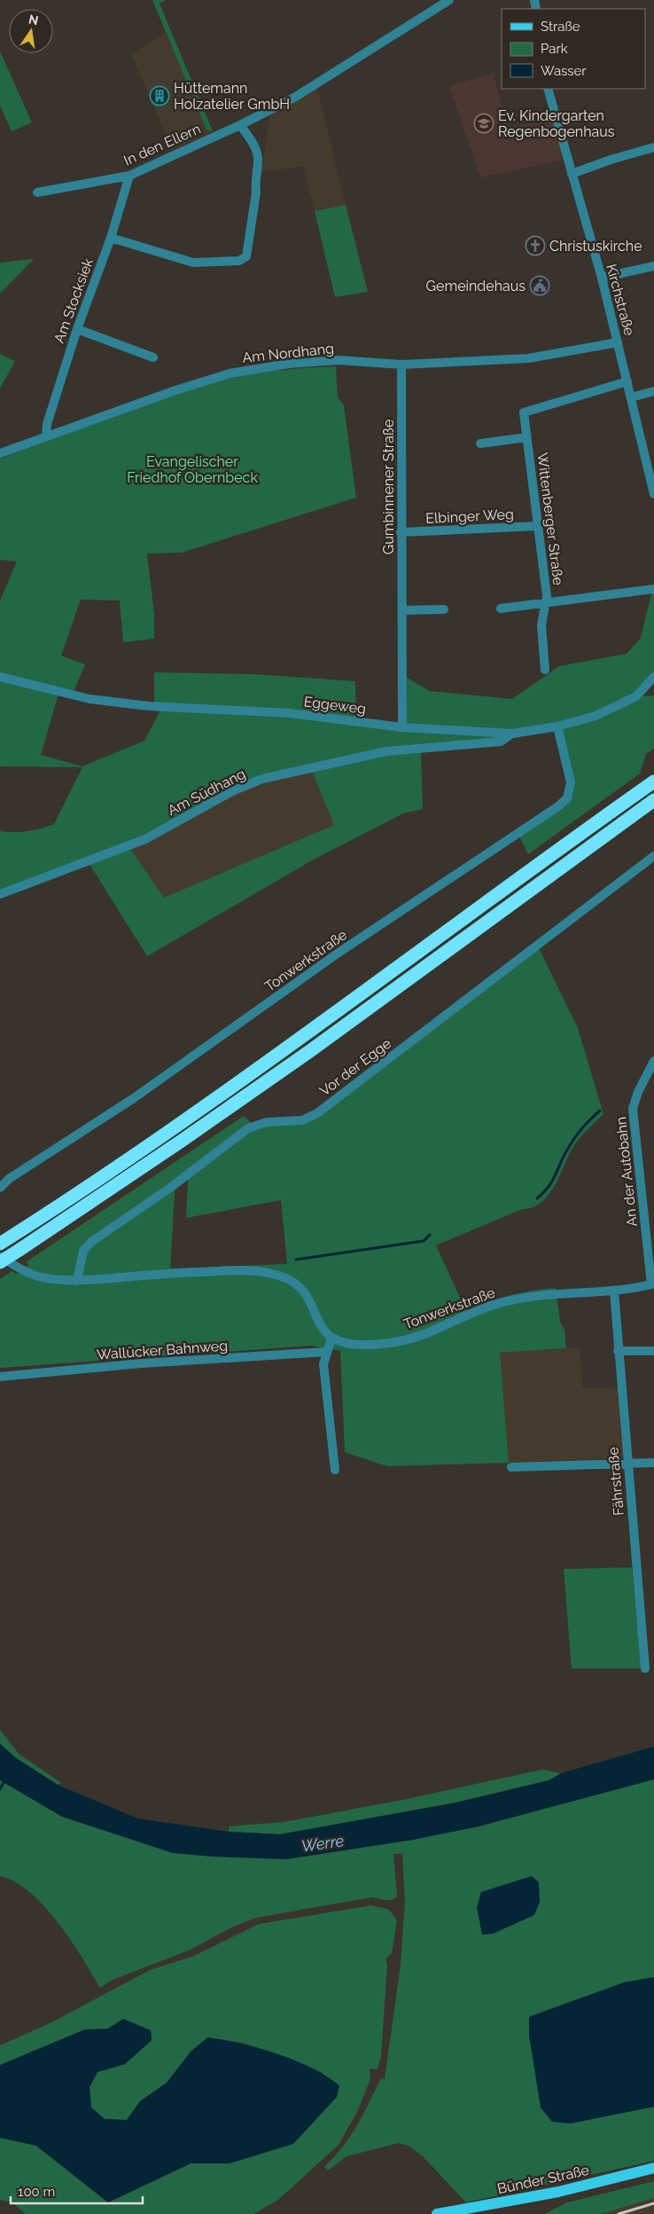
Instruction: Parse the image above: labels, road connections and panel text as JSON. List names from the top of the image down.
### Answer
{
  "streets": {
    "main road": ["Bünder Straße"],
    "street": [
      "In den Ellern",
      "Kirchstraße",
      "Am Stocksiek",
      "Am Nordhang",
      "Gumbinnener Straße",
      "Elbinger Weg",
      "Wittenberger Straße",
      "Eggeweg",
      "Am Südhang",
      "Tonwerkstraße",
      "Vor der Egge",
      "An der Autobahn",
      "Wallücker Bahnweg",
      "Fährstraße"
    ]
  },
  "crossings": [
    ["In den Ellern", "Am Stocksiek"],
    ["Kirchstraße", "Am Nordhang"],
    ["Kirchstraße", "Wittenberger Straße"],
    ["Am Stocksiek", "Am Nordhang"],
    ["Am Nordhang", "Gumbinnener Straße"],
    ["Gumbinnener Straße", "Elbinger Weg"],
    ["Gumbinnener Straße", "Eggeweg"],
    ["Elbinger Weg", "Wittenberger Straße"],
    ["Eggeweg", "Am Südhang"],
    ["Eggeweg", "Tonwerkstraße"],
    ["Tonwerkstraße", "An der Autobahn"],
    ["Tonwerkstraße", "Fährstraße"]
  ],
  "water": ["Werre"],
  "parks": ["Evangelischer Friedhof Obernbeck"],
  "places": {
    "building": ["Hüttemann Holzatelier GmbH"],
    "school or university": ["Ev. Kindergarten Regenbogenhaus"],
    "church": ["Christuskirche"],
    "public building": ["Gemeindehaus"]
  },
  "legend": ["Straße", "Park", "Wasser"],
  "scale_bar": "100 m",
  "north": "top"
}
